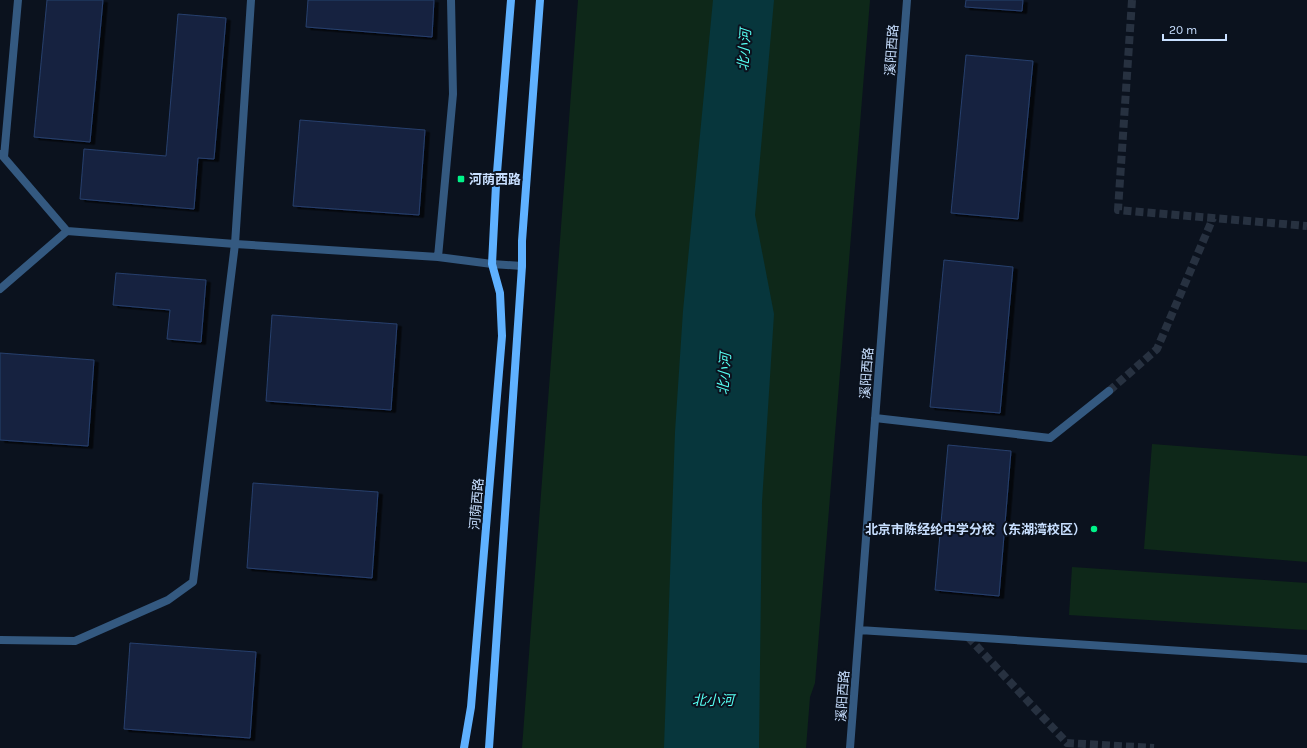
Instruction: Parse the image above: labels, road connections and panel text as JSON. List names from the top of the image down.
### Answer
{
  "streets": {
    "street": ["溪阳西路", "河荫西路"]
  },
  "water": ["北小河"],
  "places": {
    "transit": ["河荫西路"],
    "other": ["北京市陈经纶中学分校（东湖湾校区）"]
  },
  "scale_bar": "20 m"
}
